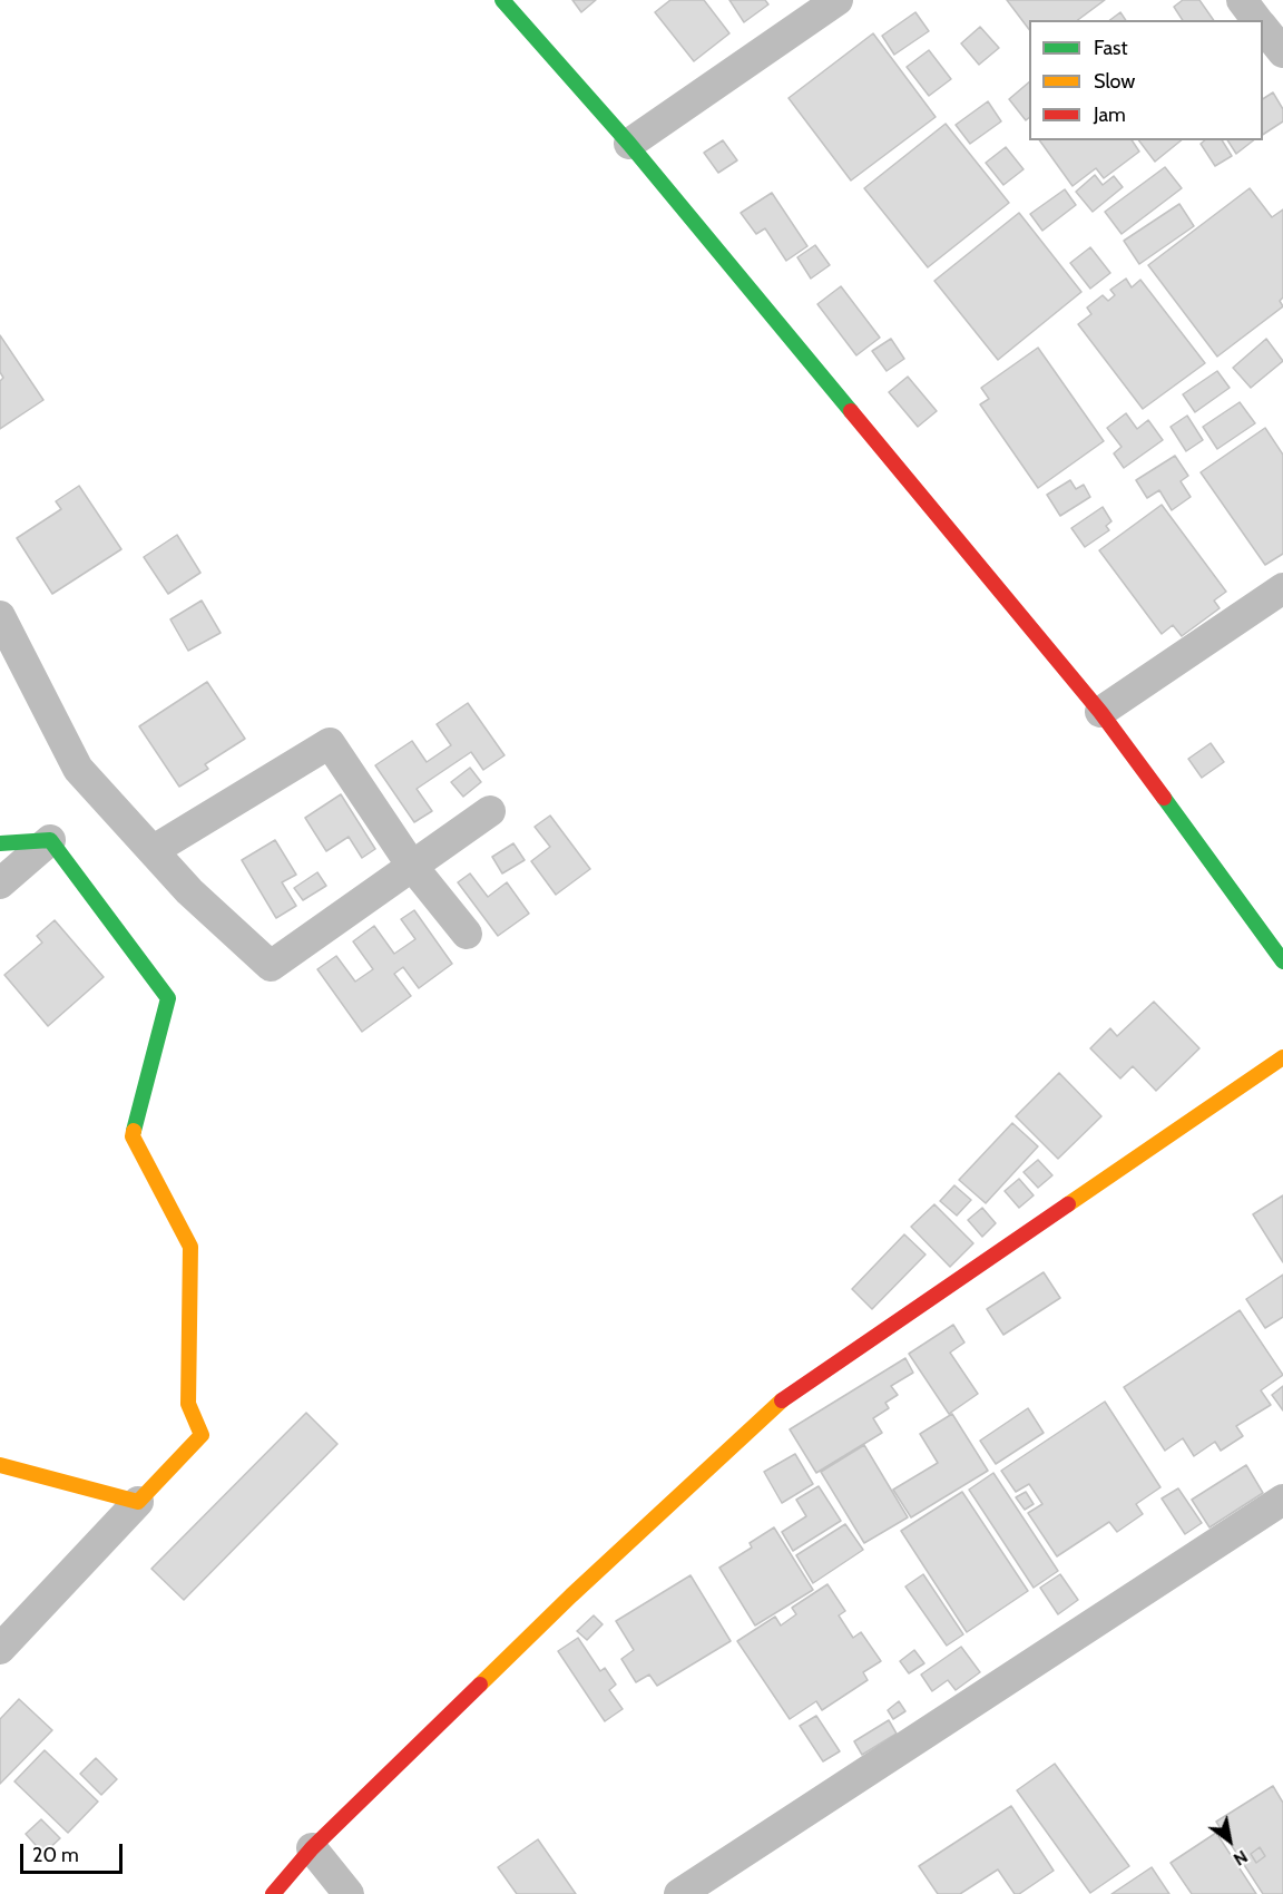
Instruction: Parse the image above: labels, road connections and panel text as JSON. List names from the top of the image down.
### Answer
{
  "legend": ["Fast", "Slow", "Jam"],
  "scale_bar": "20 m",
  "north": "bottom right"
}
